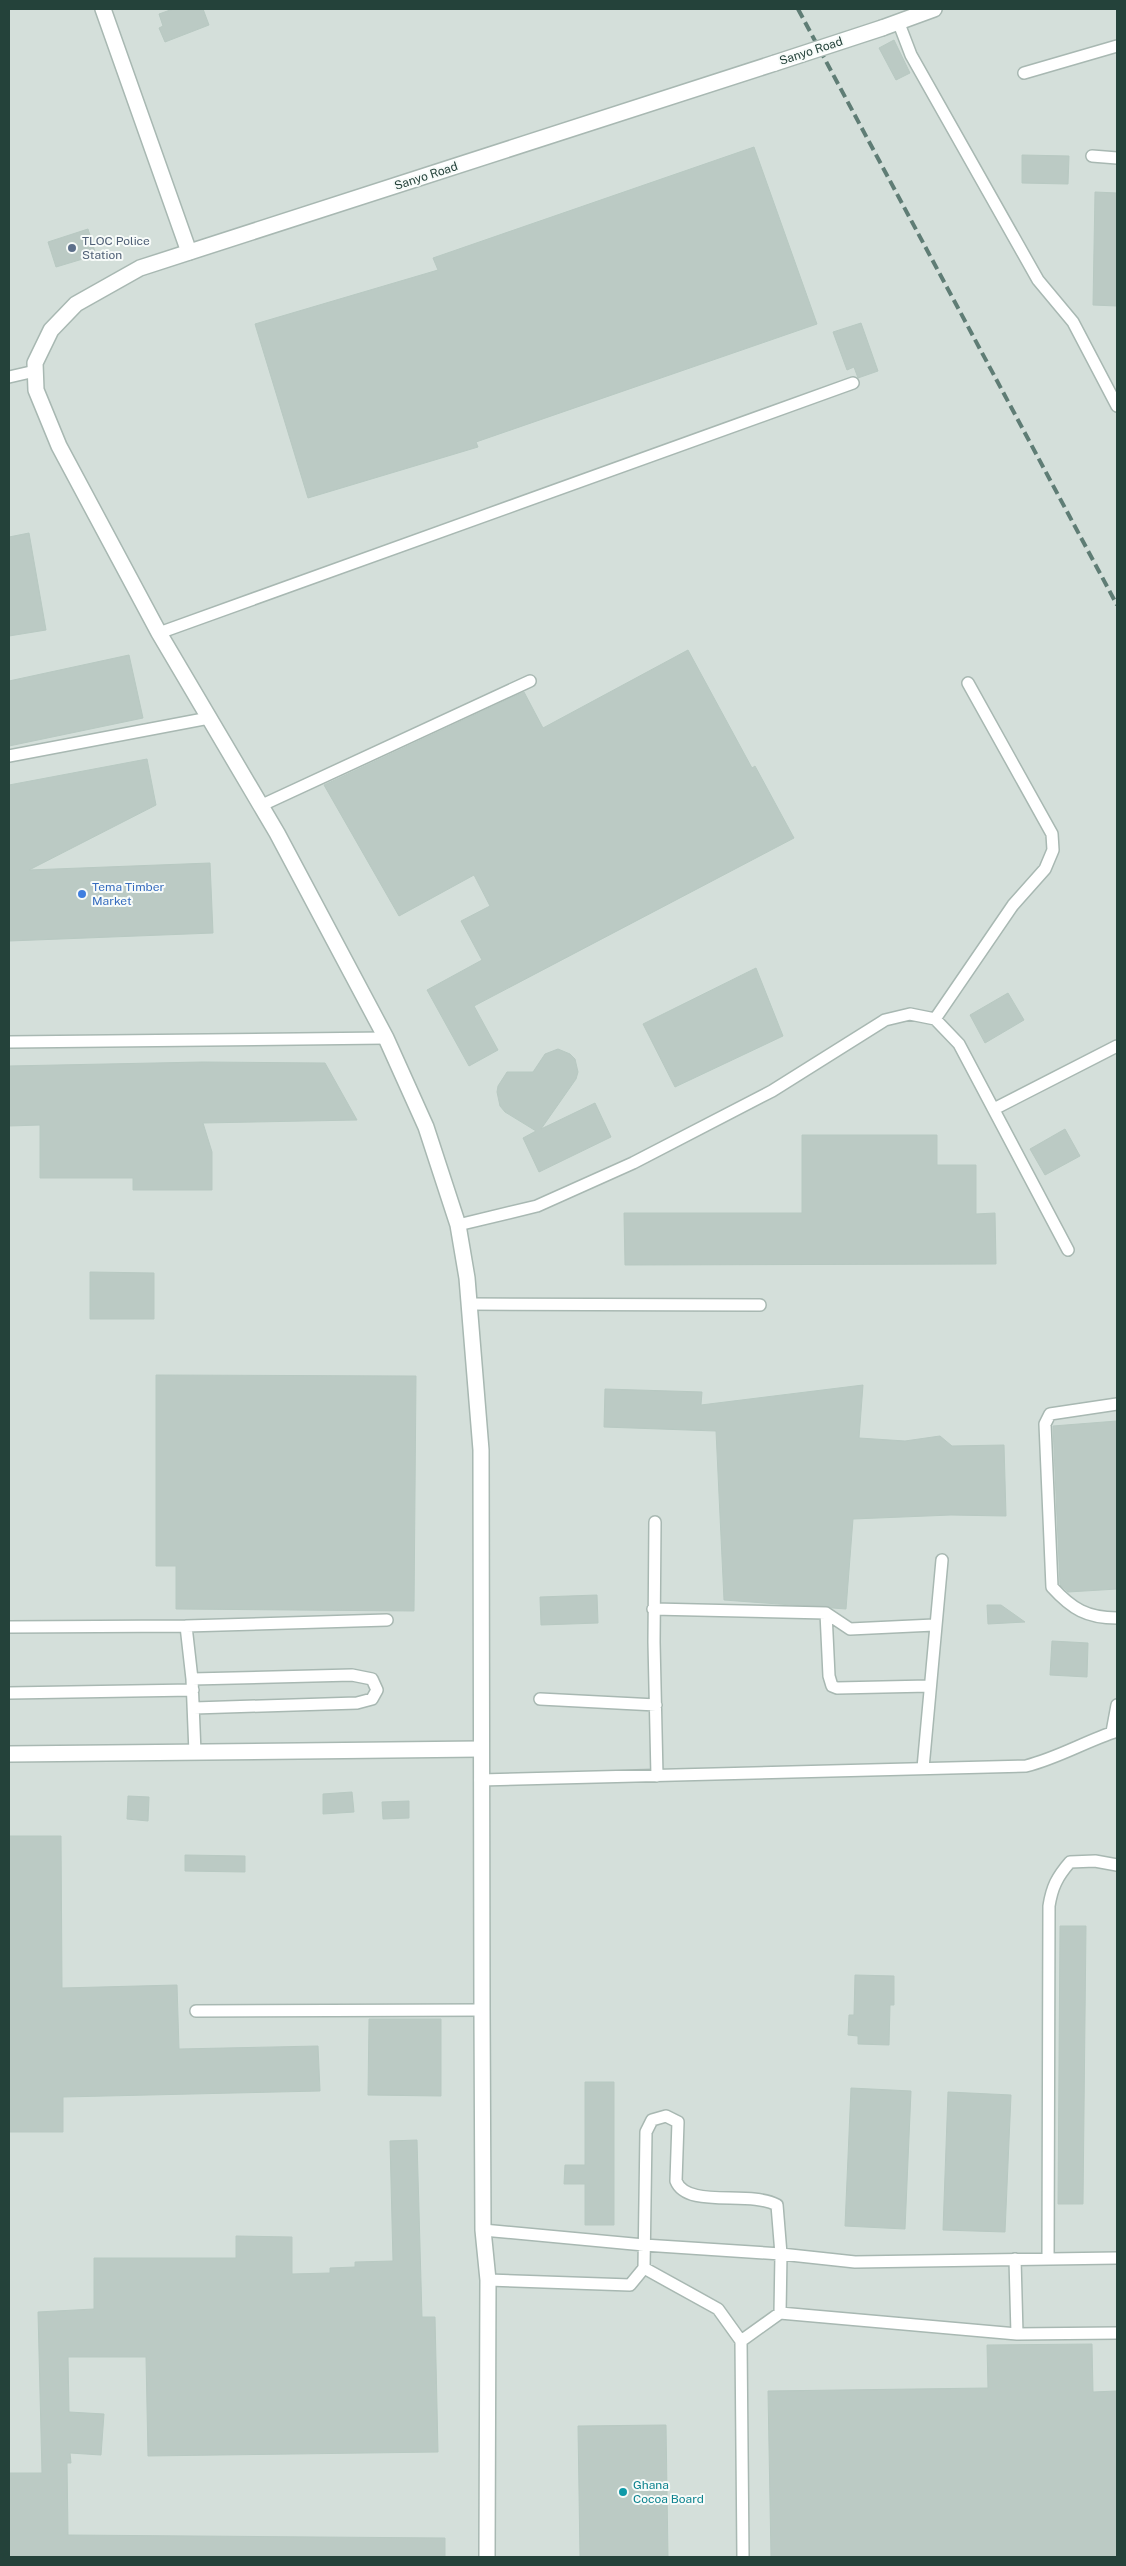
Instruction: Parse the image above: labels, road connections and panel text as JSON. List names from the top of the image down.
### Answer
{
  "streets": {
    "street": ["Sanyo Road"]
  },
  "places": ["TLOC Police Station", "Tema Timber Market", "Ghana Cocoa Board"]
}
